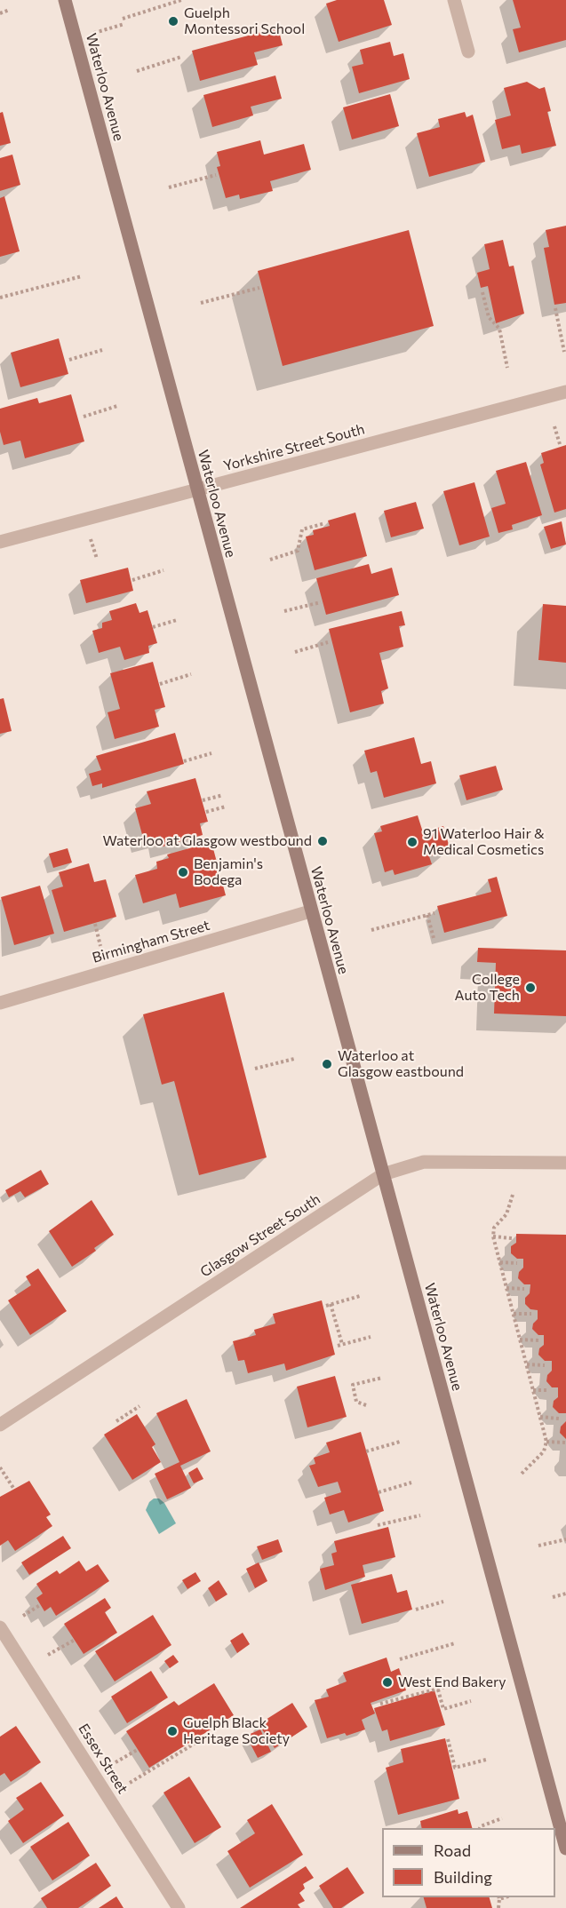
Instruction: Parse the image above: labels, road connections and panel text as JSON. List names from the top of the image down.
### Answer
{
  "streets": {
    "street": [
      "Waterloo Avenue",
      "Yorkshire Street South",
      "Birmingham Street",
      "Glasgow Street South",
      "Essex Street"
    ]
  },
  "crossings": [
    ["Waterloo Avenue", "Yorkshire Street South"],
    ["Waterloo Avenue", "Birmingham Street"],
    ["Waterloo Avenue", "Glasgow Street South"]
  ],
  "places": [
    "Guelph Montessori School",
    "Waterloo at Glasgow westbound",
    "91 Waterloo Hair & Medical Cosmetics",
    "Benjamin's Bodega",
    "College Auto Tech",
    "Waterloo at Glasgow eastbound",
    "West End Bakery",
    "Guelph Black Heritage Society"
  ],
  "legend": ["Road", "Building"]
}
